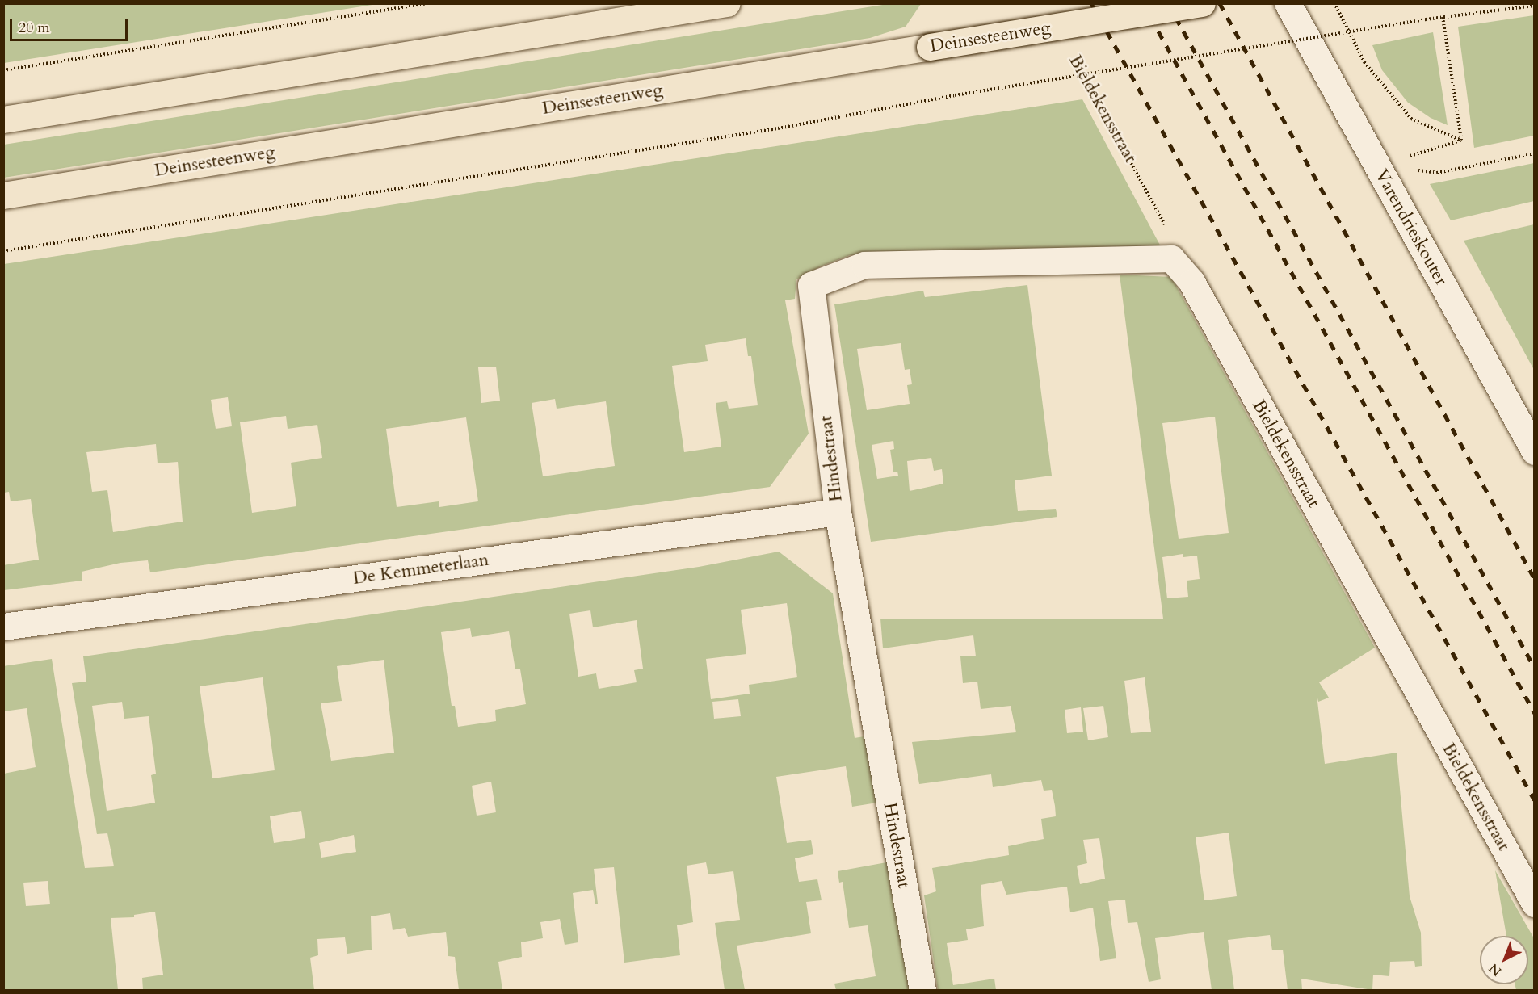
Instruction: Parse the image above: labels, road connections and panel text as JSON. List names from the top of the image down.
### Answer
{
  "streets": {
    "highway": ["Deinsesteenweg"],
    "street": [
      "Bieldekensstraat",
      "Varendrieskouter",
      "Hindestraat",
      "De Kemmeterlaan"
    ]
  },
  "crossings": [
    ["Bieldekensstraat", "Hindestraat"],
    ["Hindestraat", "De Kemmeterlaan"]
  ],
  "scale_bar": "20 m",
  "north": "bottom left"
}
